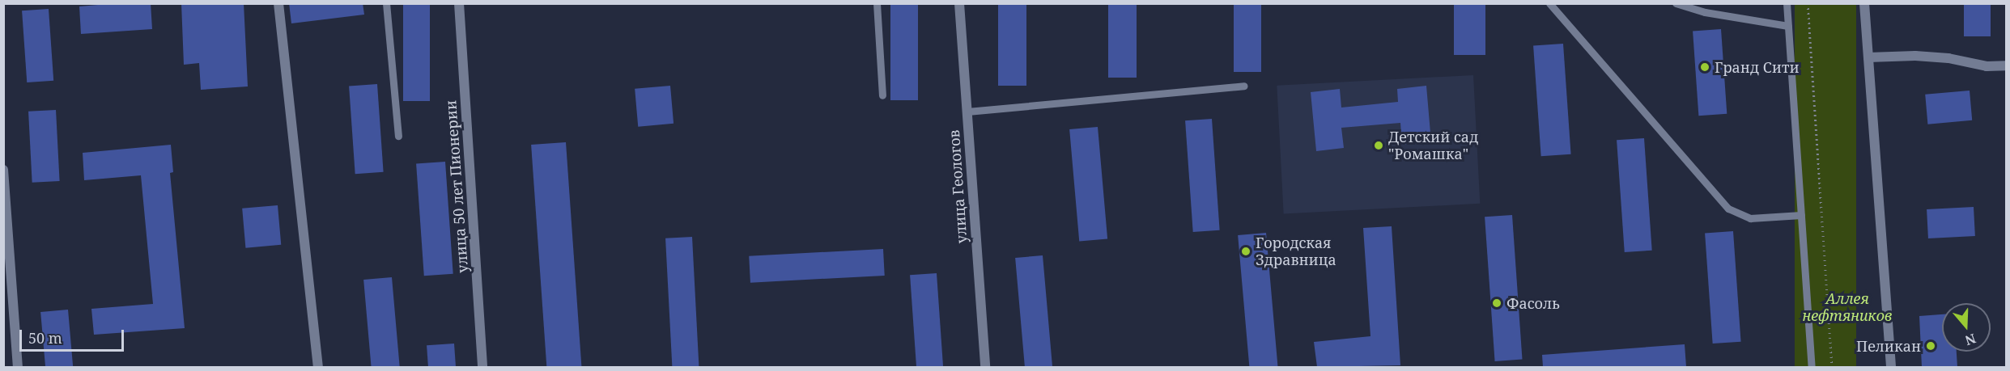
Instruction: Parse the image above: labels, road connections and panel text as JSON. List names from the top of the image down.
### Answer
{
  "streets": {
    "street": ["улица 50 лет Пионерии", "улица Геологов"]
  },
  "parks": ["Аллея нефтяников"],
  "places": [
    "Гранд Сити",
    "Детский сад \"Ромашка\"",
    "Городская Здравница",
    "Фасоль",
    "Пеликан"
  ],
  "scale_bar": "50 m",
  "north": "bottom"
}
